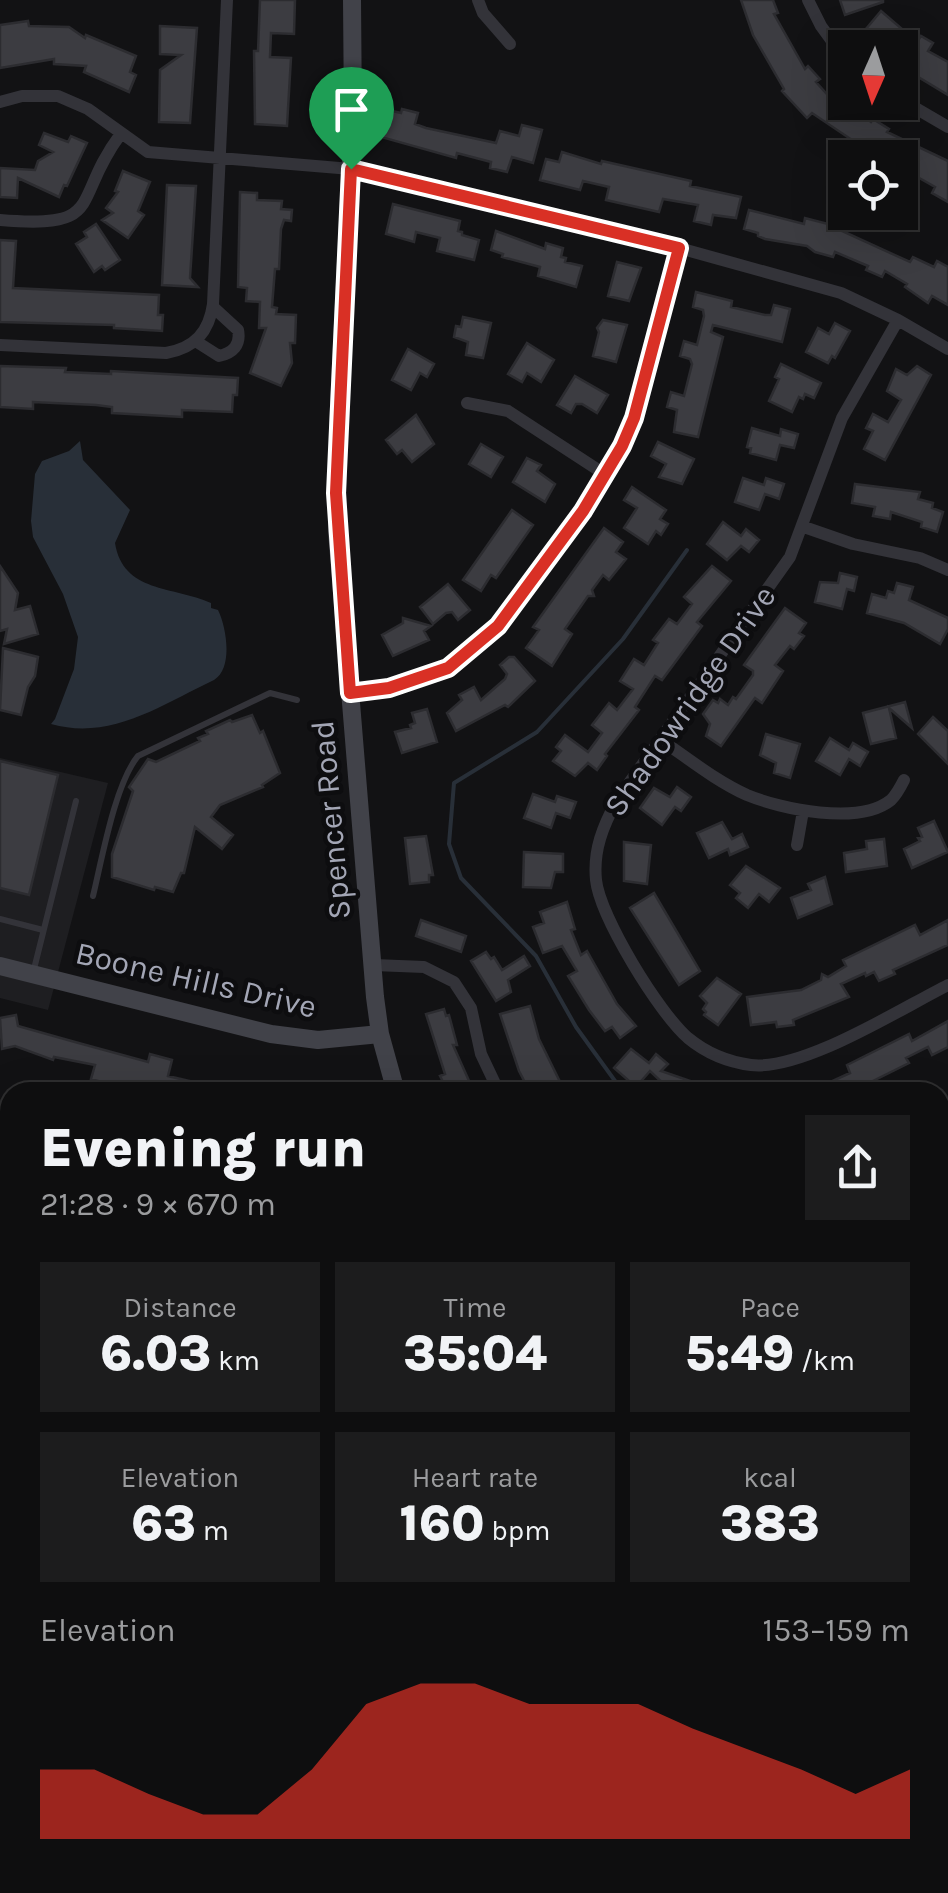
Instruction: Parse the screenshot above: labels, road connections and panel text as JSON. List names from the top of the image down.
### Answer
{
  "streets": {
    "main road": ["Spencer Road", "Boone Hills Drive"],
    "street": ["Shadowridge Drive"]
  },
  "crossings": [
    ["Spencer Road", "Boone Hills Drive"]
  ],
  "north": "bottom",
  "page": {
    "heading": ["Evening run", "21:28 · 9 × 670 m"],
    "stats": [
      ["Distance", "6.03 km"],
      ["Time", "35:04"],
      ["Pace", "5:49 /km"],
      ["Elevation", "63 m"],
      ["Heart rate", "160 bpm"],
      ["kcal", "383"]
    ],
    "chart": ["Elevation", "153–159 m"]
  }
}
